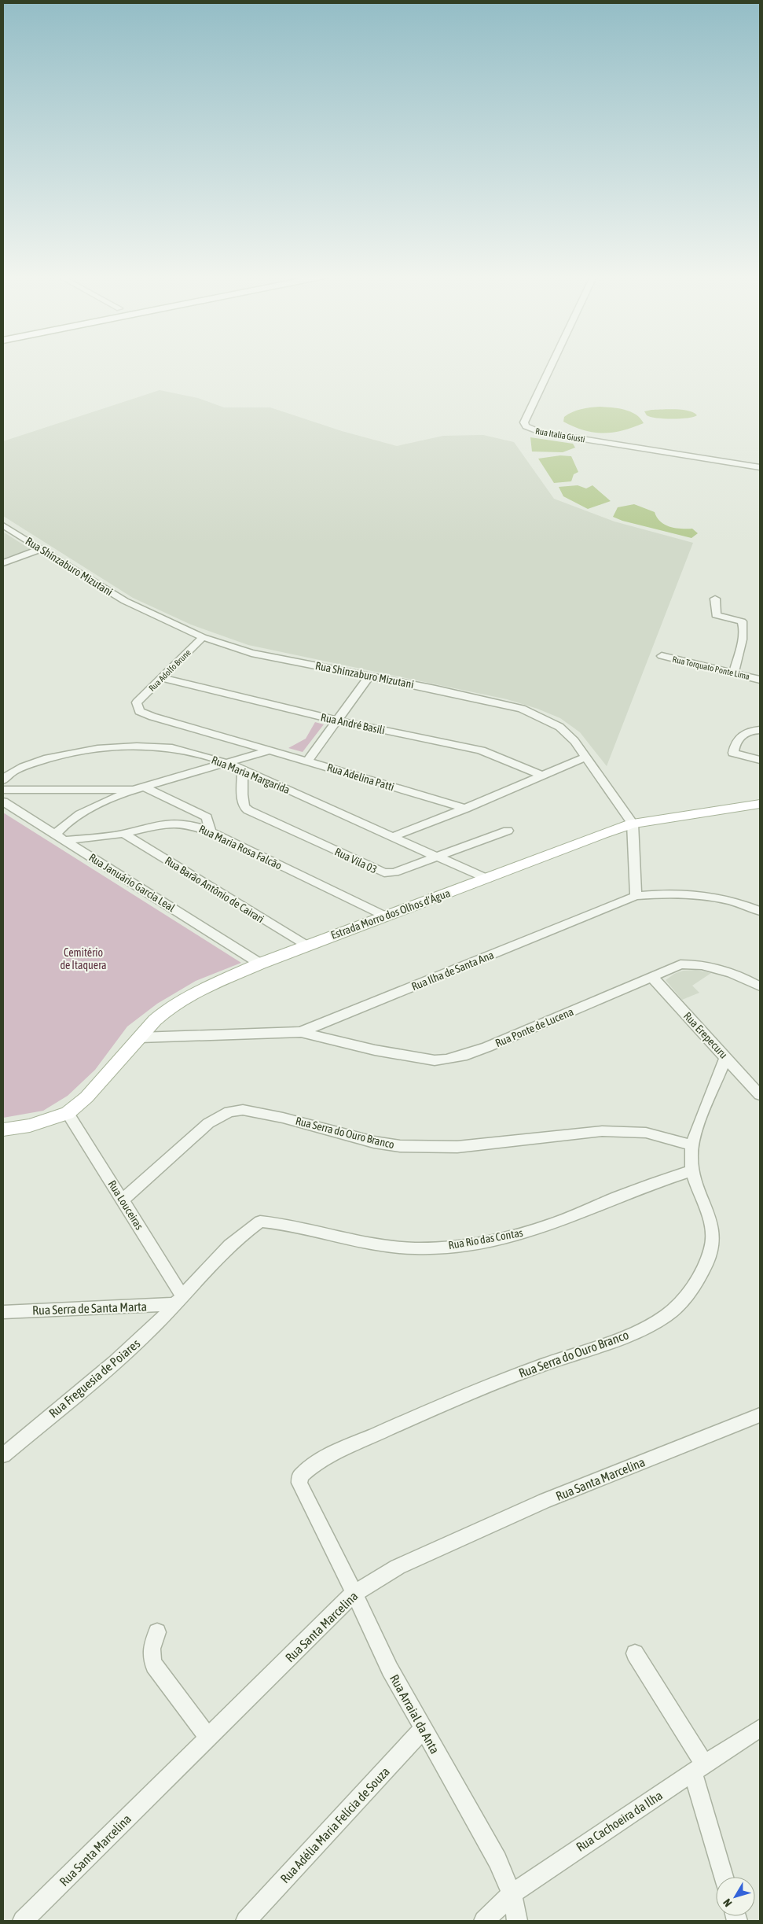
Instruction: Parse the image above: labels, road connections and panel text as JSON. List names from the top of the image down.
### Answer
{
  "streets": {
    "main road": ["Estrada Morro dos Olhos d'Água"],
    "street": [
      "Rua Italia Giusti",
      "Rua Shinzaburo Mizutani",
      "Rua Torquato Ponte Lima",
      "Rua Adolfo Brune",
      "Rua André Basili",
      "Rua Maria Margarida",
      "Rua Adelina Patti",
      "Rua Maria Rosa Falcão",
      "Rua Vila 03",
      "Rua Januário Garcia Leal",
      "Rua Barão Antônio de Cairari",
      "Rua Ilha de Santa Ana",
      "Rua Ponte de Lucena",
      "Rua Erepecuru",
      "Rua Serra do Ouro Branco",
      "Rua Louceiras",
      "Rua Rio das Contas",
      "Rua Serra de Santa Marta",
      "Rua Freguesia de Poiares",
      "Rua Santa Marcelina",
      "Rua Arraial da Anta",
      "Rua Cachoeira da Ilha",
      "Rua Adélia Maria Felícia de Souza"
    ]
  },
  "crossings": [
    ["Rua Shinzaburo Mizutani", "Rua Adolfo Brune"],
    ["Rua Shinzaburo Mizutani", "Estrada Morro dos Olhos d'Água"],
    ["Rua Adolfo Brune", "Rua André Basili"],
    ["Rua Adolfo Brune", "Rua Adelina Patti"],
    ["Rua Maria Margarida", "Rua Vila 03"],
    ["Rua Maria Margarida", "Estrada Morro dos Olhos d'Água"],
    ["Rua Maria Rosa Falcão", "Rua Januário Garcia Leal"],
    ["Rua Maria Rosa Falcão", "Rua Barão Antônio de Cairari"],
    ["Rua Maria Rosa Falcão", "Estrada Morro dos Olhos d'Água"],
    ["Rua Januário Garcia Leal", "Estrada Morro dos Olhos d'Água"],
    ["Rua Barão Antônio de Cairari", "Estrada Morro dos Olhos d'Água"],
    ["Estrada Morro dos Olhos d'Água", "Rua Ilha de Santa Ana"],
    ["Estrada Morro dos Olhos d'Água", "Rua Louceiras"],
    ["Rua Ilha de Santa Ana", "Rua Ponte de Lucena"],
    ["Rua Ponte de Lucena", "Rua Erepecuru"],
    ["Rua Serra do Ouro Branco", "Rua Louceiras"],
    ["Rua Serra do Ouro Branco", "Rua Rio das Contas"],
    ["Rua Serra do Ouro Branco", "Rua Arraial da Anta"],
    ["Rua Louceiras", "Rua Rio das Contas"],
    ["Rua Louceiras", "Rua Serra de Santa Marta"],
    ["Rua Louceiras", "Rua Freguesia de Poiares"],
    ["Rua Rio das Contas", "Rua Serra de Santa Marta"],
    ["Rua Rio das Contas", "Rua Freguesia de Poiares"],
    ["Rua Serra de Santa Marta", "Rua Freguesia de Poiares"],
    ["Rua Santa Marcelina", "Rua Arraial da Anta"],
    ["Rua Arraial da Anta", "Rua Cachoeira da Ilha"],
    ["Rua Arraial da Anta", "Rua Adélia Maria Felícia de Souza"]
  ],
  "parks": ["Cemitério de Itaquera"],
  "north": "bottom left"
}
